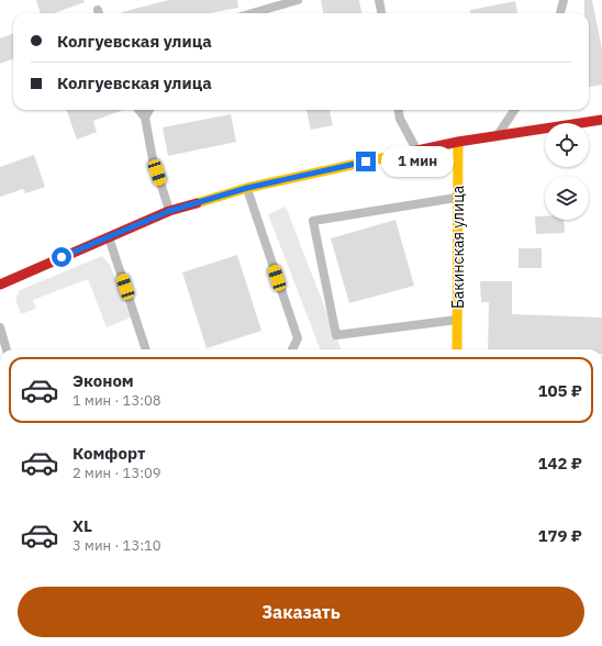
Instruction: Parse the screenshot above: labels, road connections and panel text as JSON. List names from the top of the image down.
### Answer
{
  "streets": {
    "street": ["Бакинская улица"]
  },
  "page": {
    "banner": ["Колгуевская улица", "Колгуевская улица"],
    "bubble": "1 мин",
    "list": [
      {
        "name": "Эконом",
        "note": "1 мин · 13:08",
        "value": "105 ₽"
      },
      {
        "name": "Комфорт",
        "note": "2 мин · 13:09",
        "value": "142 ₽"
      },
      {
        "name": "XL",
        "note": "3 мин · 13:10",
        "value": "179 ₽"
      }
    ],
    "buttons": "Заказать"
  }
}
